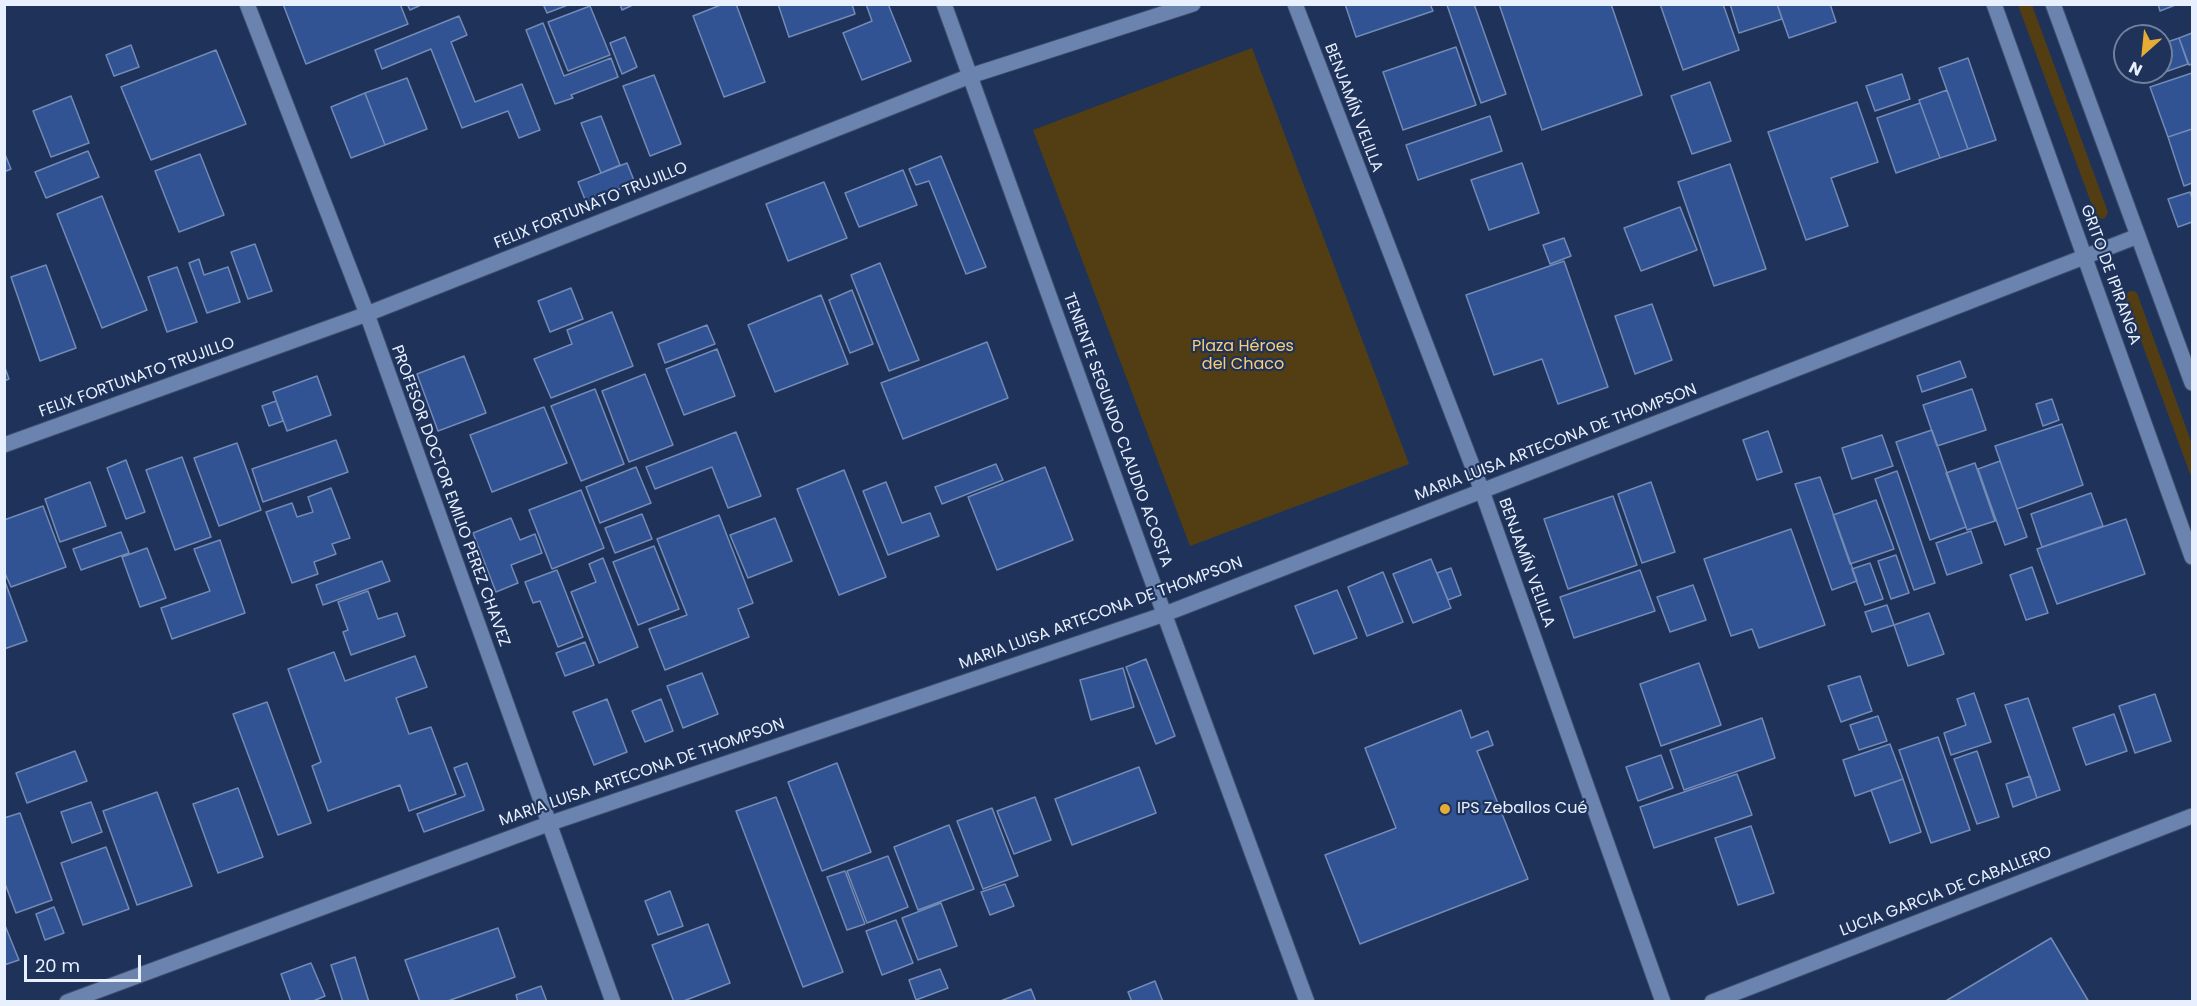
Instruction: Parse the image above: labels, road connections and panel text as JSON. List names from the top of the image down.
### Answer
{
  "streets": {
    "street": [
      "BENJAMÍN VELILLA",
      "FELIX FORTUNATO TRUJILLO",
      "GRITO DE IPIRANGA",
      "TENIENTE SEGUNDO CLAUDIO ACOSTA",
      "MARIA LUISA ARTECONA DE THOMPSON",
      "PROFESOR DOCTOR EMILIO PEREZ CHAVEZ",
      "LUCIA GARCIA DE CABALLERO"
    ]
  },
  "crossings": [
    ["BENJAMÍN VELILLA", "MARIA LUISA ARTECONA DE THOMPSON"],
    ["FELIX FORTUNATO TRUJILLO", "TENIENTE SEGUNDO CLAUDIO ACOSTA"],
    ["FELIX FORTUNATO TRUJILLO", "PROFESOR DOCTOR EMILIO PEREZ CHAVEZ"],
    ["GRITO DE IPIRANGA", "MARIA LUISA ARTECONA DE THOMPSON"],
    ["TENIENTE SEGUNDO CLAUDIO ACOSTA", "MARIA LUISA ARTECONA DE THOMPSON"],
    ["MARIA LUISA ARTECONA DE THOMPSON", "PROFESOR DOCTOR EMILIO PEREZ CHAVEZ"]
  ],
  "parks": ["Plaza Héroes del Chaco"],
  "places": ["IPS Zeballos Cué"],
  "scale_bar": "20 m",
  "north": "bottom left"
}
